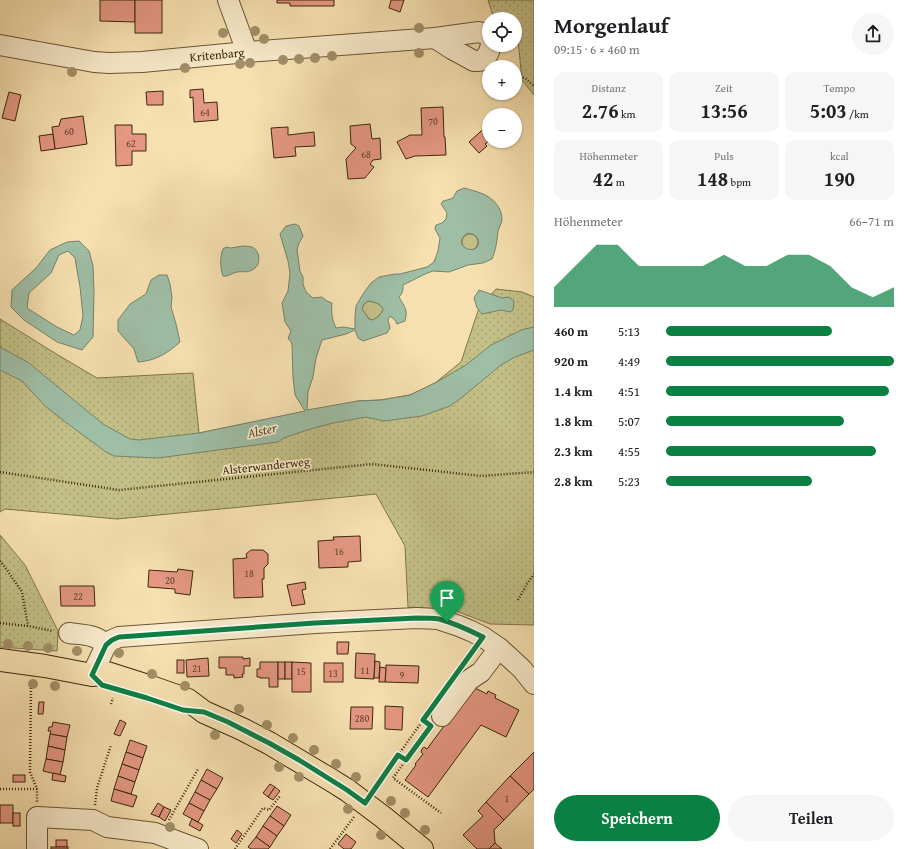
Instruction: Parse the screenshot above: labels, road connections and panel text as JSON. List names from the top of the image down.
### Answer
{
  "streets": {
    "street": ["Kritenbarg"],
    "path": ["Alsterwanderweg"]
  },
  "water": ["Alster"],
  "house_numbers": [
    "64",
    "70",
    "60",
    "62",
    "68",
    "16",
    "18",
    "20",
    "22",
    "21",
    "11",
    "15",
    "13",
    "9",
    "280",
    "1"
  ],
  "page": {
    "heading": ["Morgenlauf", "09:15 · 6 × 460 m"],
    "map_buttons": ["+", "−"],
    "stats": [
      ["Distanz", "2.76 km"],
      ["Zeit", "13:56"],
      ["Tempo", "5:03 /km"],
      ["Höhenmeter", "42 m"],
      ["Puls", "148 bpm"],
      ["kcal", "190"]
    ],
    "chart": ["Höhenmeter", "66–71 m"],
    "list": [
      {
        "name": "460 m",
        "note": "5:13"
      },
      {
        "name": "920 m",
        "note": "4:49"
      },
      {
        "name": "1.4 km",
        "note": "4:51"
      },
      {
        "name": "1.8 km",
        "note": "5:07"
      },
      {
        "name": "2.3 km",
        "note": "4:55"
      },
      {
        "name": "2.8 km",
        "note": "5:23"
      }
    ],
    "buttons": ["Speichern", "Teilen"]
  }
}
